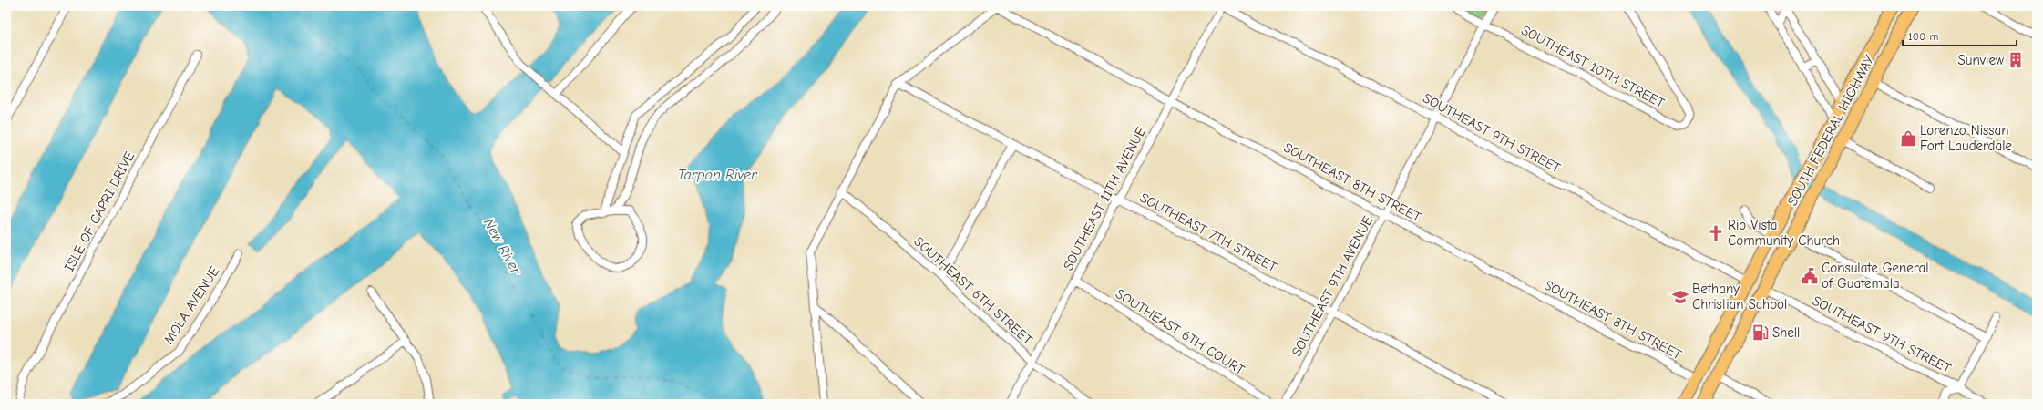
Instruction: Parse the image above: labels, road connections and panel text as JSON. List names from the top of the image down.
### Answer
{
  "streets": {
    "main road": ["SOUTH FEDERAL HIGHWAY"],
    "street": [
      "SOUTHEAST 10TH STREET",
      "SOUTHEAST 9TH STREET",
      "SOUTHEAST 8TH STREET",
      "SOUTHEAST 11TH AVENUE",
      "ISLE OF CAPRI DRIVE",
      "SOUTHEAST 7TH STREET",
      "SOUTHEAST 9TH AVENUE",
      "SOUTHEAST 6TH STREET",
      "MOLA AVENUE",
      "SOUTHEAST 6TH COURT"
    ]
  },
  "crossings": [
    ["SOUTHEAST 10TH STREET", "SOUTHEAST 9TH AVENUE"],
    ["SOUTH FEDERAL HIGHWAY", "SOUTHEAST 9TH STREET"],
    ["SOUTHEAST 9TH STREET", "SOUTHEAST 11TH AVENUE"],
    ["SOUTHEAST 9TH STREET", "SOUTHEAST 9TH AVENUE"],
    ["SOUTHEAST 8TH STREET", "SOUTHEAST 11TH AVENUE"],
    ["SOUTHEAST 8TH STREET", "SOUTHEAST 9TH AVENUE"],
    ["SOUTHEAST 11TH AVENUE", "SOUTHEAST 7TH STREET"],
    ["SOUTHEAST 11TH AVENUE", "SOUTHEAST 6TH STREET"],
    ["SOUTHEAST 11TH AVENUE", "SOUTHEAST 6TH COURT"],
    ["SOUTHEAST 7TH STREET", "SOUTHEAST 9TH AVENUE"]
  ],
  "water": ["Tarpon River", "New River"],
  "places": {
    "building": ["Sunview"],
    "shop": ["Lorenzo Nissan Fort Lauderdale"],
    "church": ["Rio Vista Community Church"],
    "public building": ["Consulate General of Guatemala"],
    "school or university": ["Bethany Christian School"],
    "fuel station": ["Shell"]
  },
  "scale_bar": "100 m"
}
